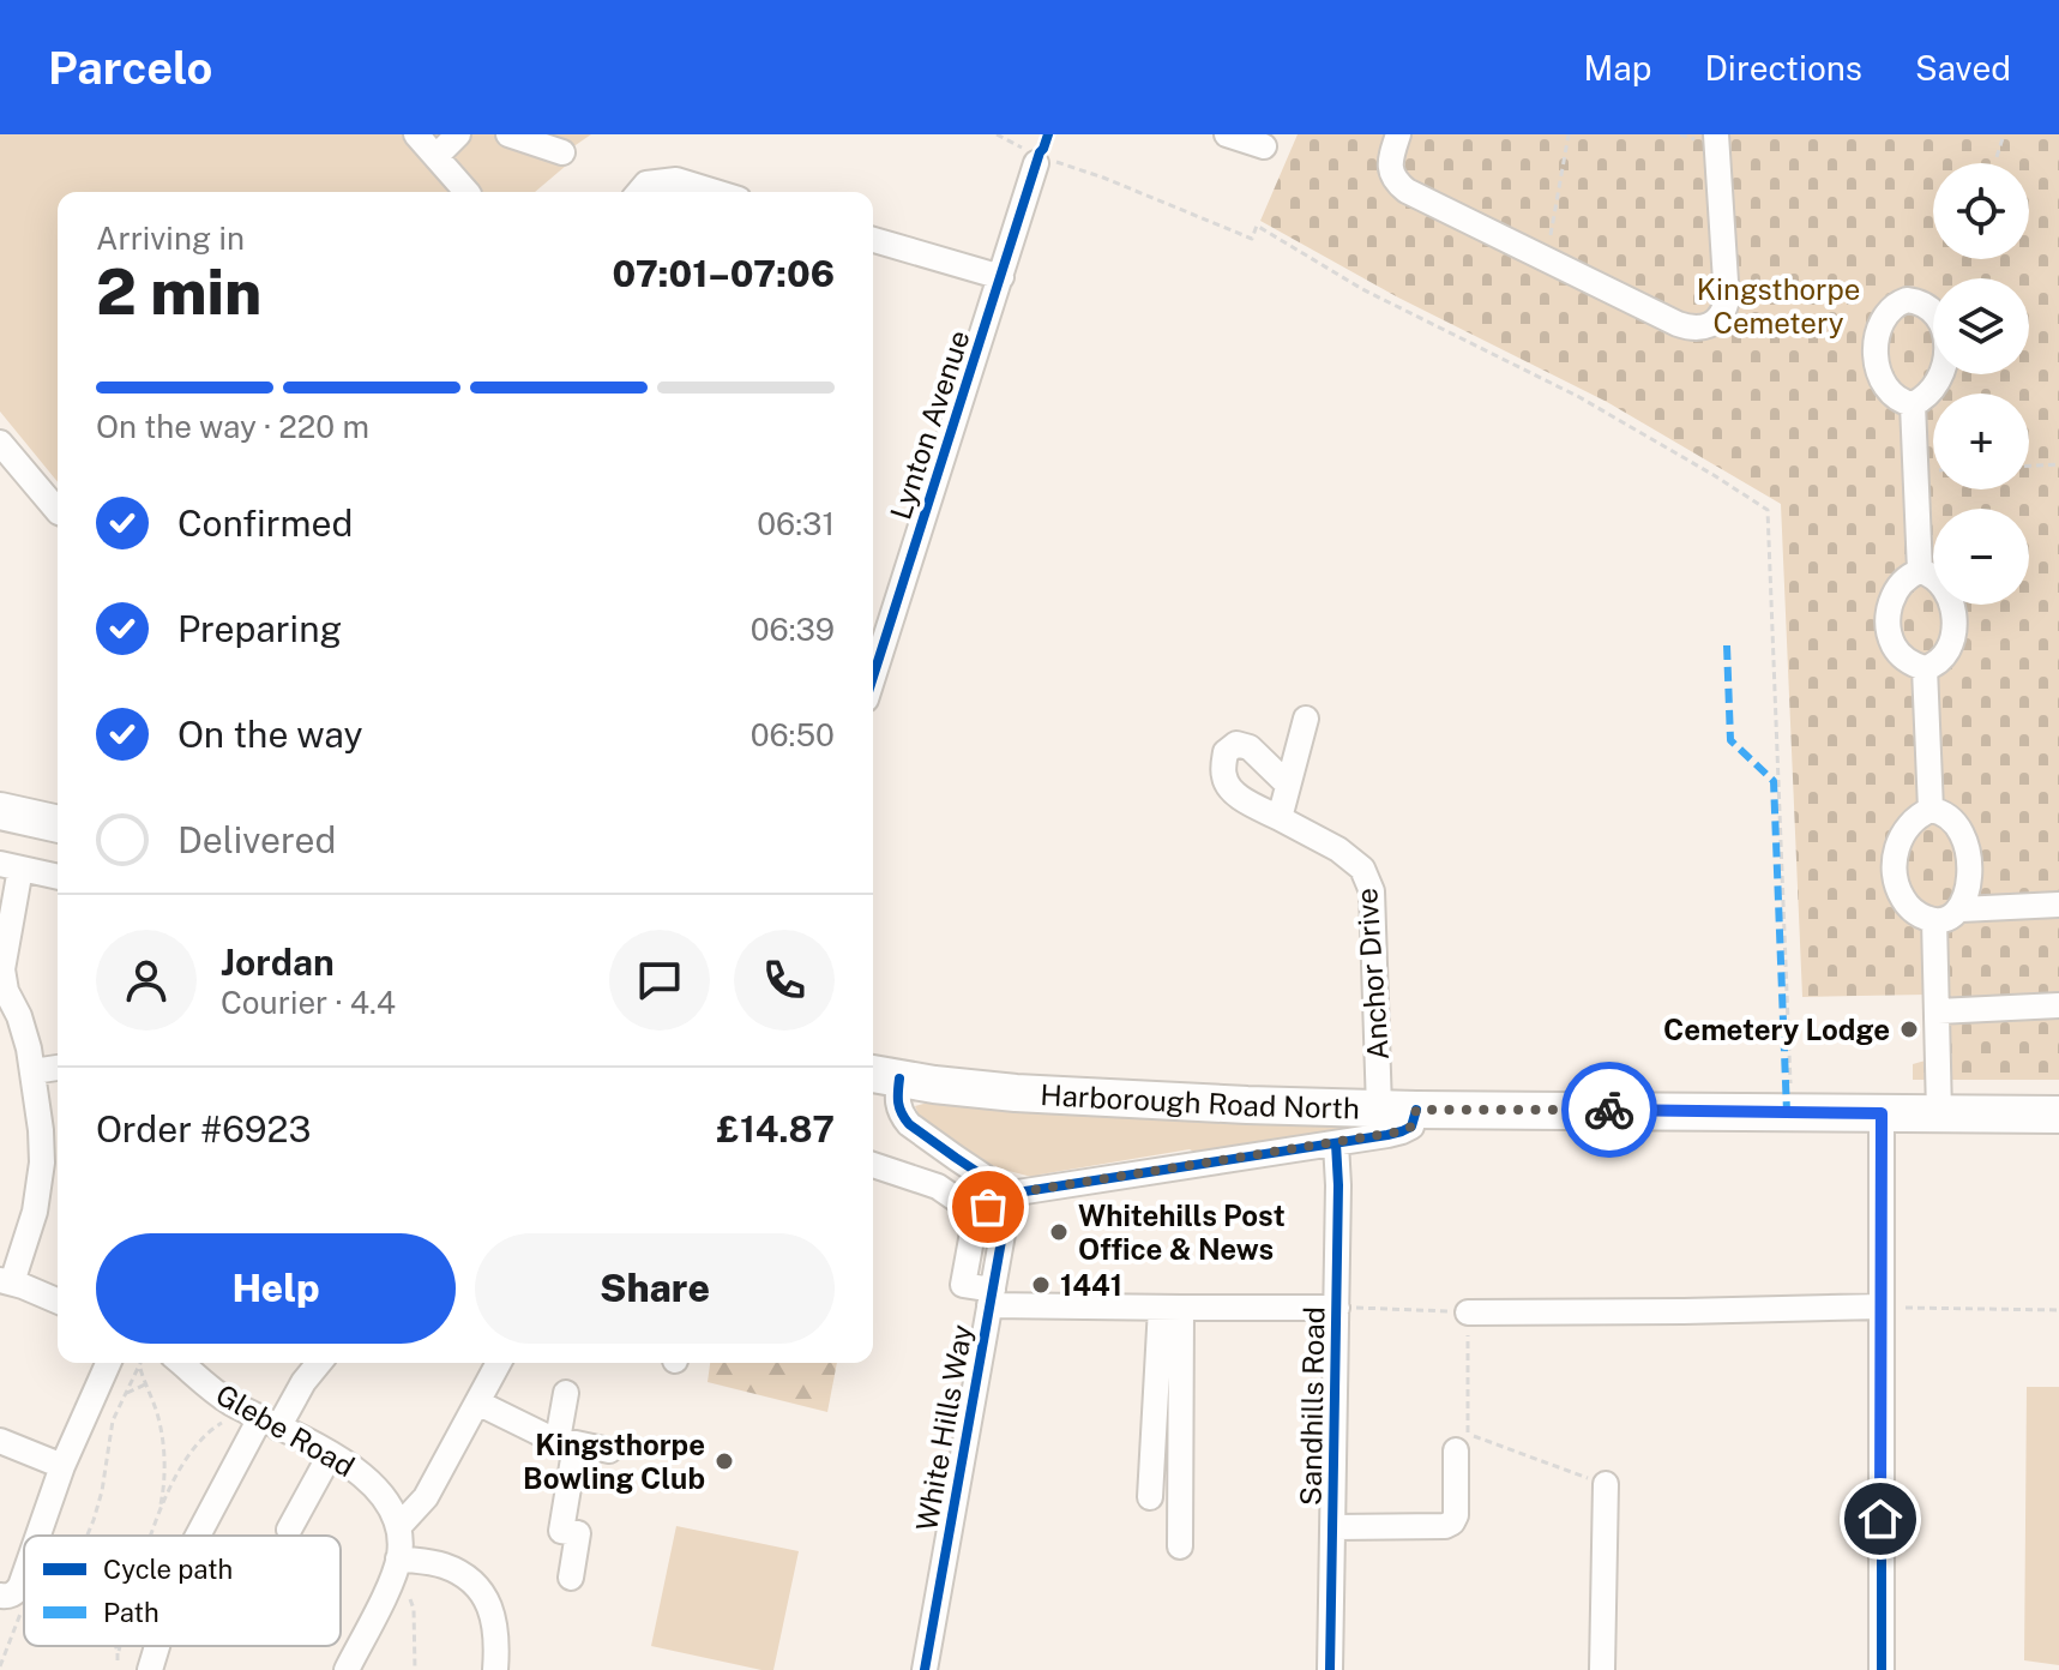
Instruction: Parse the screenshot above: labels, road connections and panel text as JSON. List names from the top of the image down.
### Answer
{
  "streets": {
    "highway": ["Harborough Road North"],
    "street": [
      "Lynton Avenue",
      "Anchor Drive",
      "Sandhills Road",
      "White Hills Way",
      "Glebe Road"
    ]
  },
  "crossings": [
    ["Anchor Drive", "Harborough Road North"]
  ],
  "parks": ["Kingsthorpe Cemetery"],
  "places": [
    "Cemetery Lodge",
    "Whitehills Post Office & News",
    "1441",
    "Kingsthorpe Bowling Club"
  ],
  "legend": ["Cycle path", "Path"],
  "page": {
    "header": "Parcelo",
    "nav": ["Map", "Directions", "Saved"],
    "map_buttons": ["+", "−"],
    "heading": ["2 min", "Arriving in", "07:01–07:06"],
    "panel": [
      "Jordan",
      "Courier · 4.4",
      "Order #6923",
      "£14.87"
    ],
    "bar": "On the way · 220 m",
    "list": [
      ["Confirmed", "06:31"],
      ["Preparing", "06:39"],
      ["On the way", "06:50"],
      "Delivered"
    ],
    "buttons": ["Help", "Share"]
  }
}
